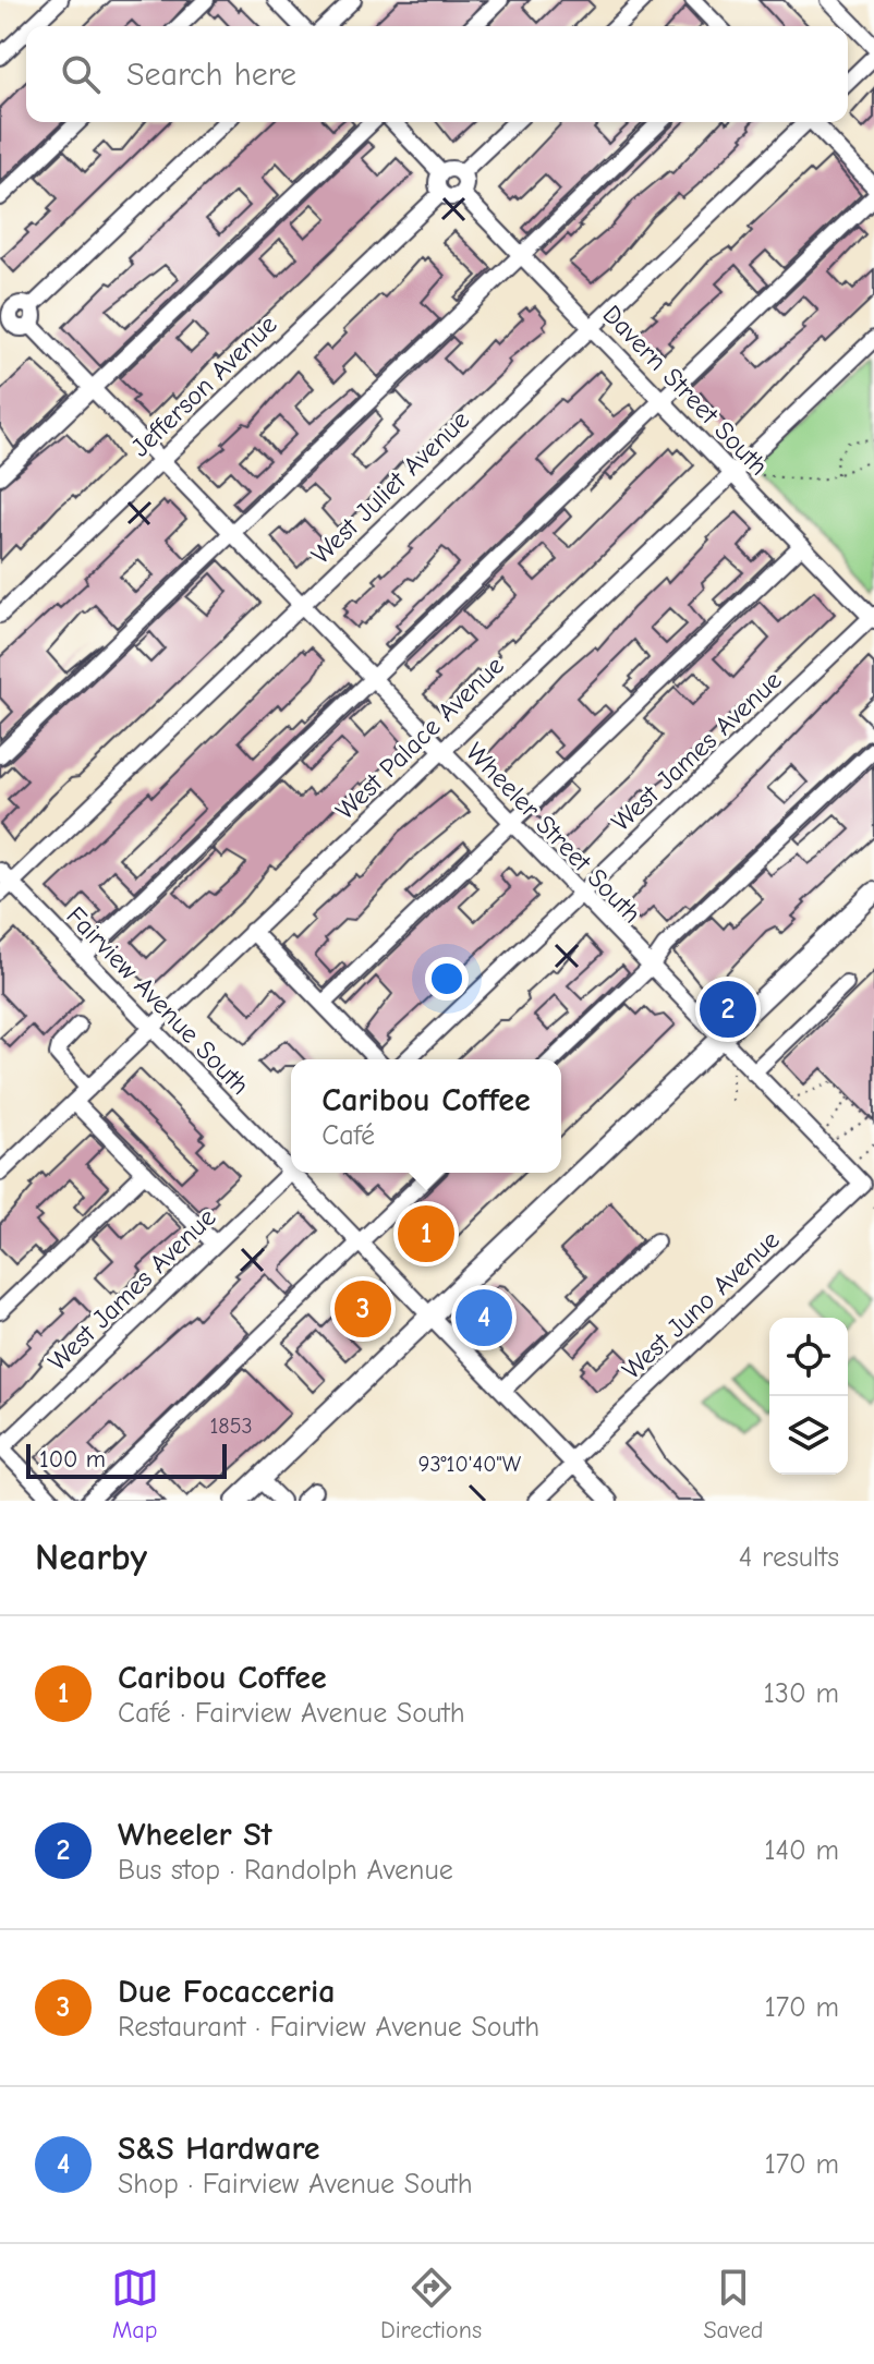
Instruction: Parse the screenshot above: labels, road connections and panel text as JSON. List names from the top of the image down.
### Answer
{
  "streets": {
    "street": [
      "Jefferson Avenue",
      "Davern Street South",
      "West Juliet Avenue",
      "West Palace Avenue",
      "West James Avenue",
      "Wheeler Street South",
      "Fairview Avenue South",
      "West Juno Avenue"
    ]
  },
  "crossings": [
    ["Jefferson Avenue", "Davern Street South"],
    ["Jefferson Avenue", "Wheeler Street South"],
    ["Davern Street South", "West Juliet Avenue"],
    ["Davern Street South", "West Palace Avenue"],
    ["Davern Street South", "West James Avenue"],
    ["West Juliet Avenue", "Wheeler Street South"],
    ["West Juliet Avenue", "Fairview Avenue South"],
    ["West Palace Avenue", "Wheeler Street South"],
    ["West Palace Avenue", "Fairview Avenue South"],
    ["West James Avenue", "Wheeler Street South"],
    ["Wheeler Street South", "West Juno Avenue"],
    ["Fairview Avenue South", "West Juno Avenue"]
  ],
  "house_numbers": ["1853"],
  "scale_bar": "100 m",
  "page": {
    "search": "Search here",
    "pins": [
      "2",
      "1",
      "3",
      "4"
    ],
    "popup": ["Caribou Coffee", "Café"],
    "scale": "100 m",
    "heading": ["Nearby", "4 results"],
    "list": [
      {
        "mark": "1",
        "name": "Caribou Coffee",
        "note": "Café · Fairview Avenue South",
        "value": "130 m"
      },
      {
        "mark": "2",
        "name": "Wheeler St",
        "note": "Bus stop · Randolph Avenue",
        "value": "140 m"
      },
      {
        "mark": "3",
        "name": "Due Focacceria",
        "note": "Restaurant · Fairview Avenue South",
        "value": "170 m"
      },
      {
        "mark": "4",
        "name": "S&S Hardware",
        "note": "Shop · Fairview Avenue South",
        "value": "170 m"
      }
    ],
    "nav": ["Map", "Directions", "Saved"]
  },
  "coordinates": ["93°10'40\"W"]
}
